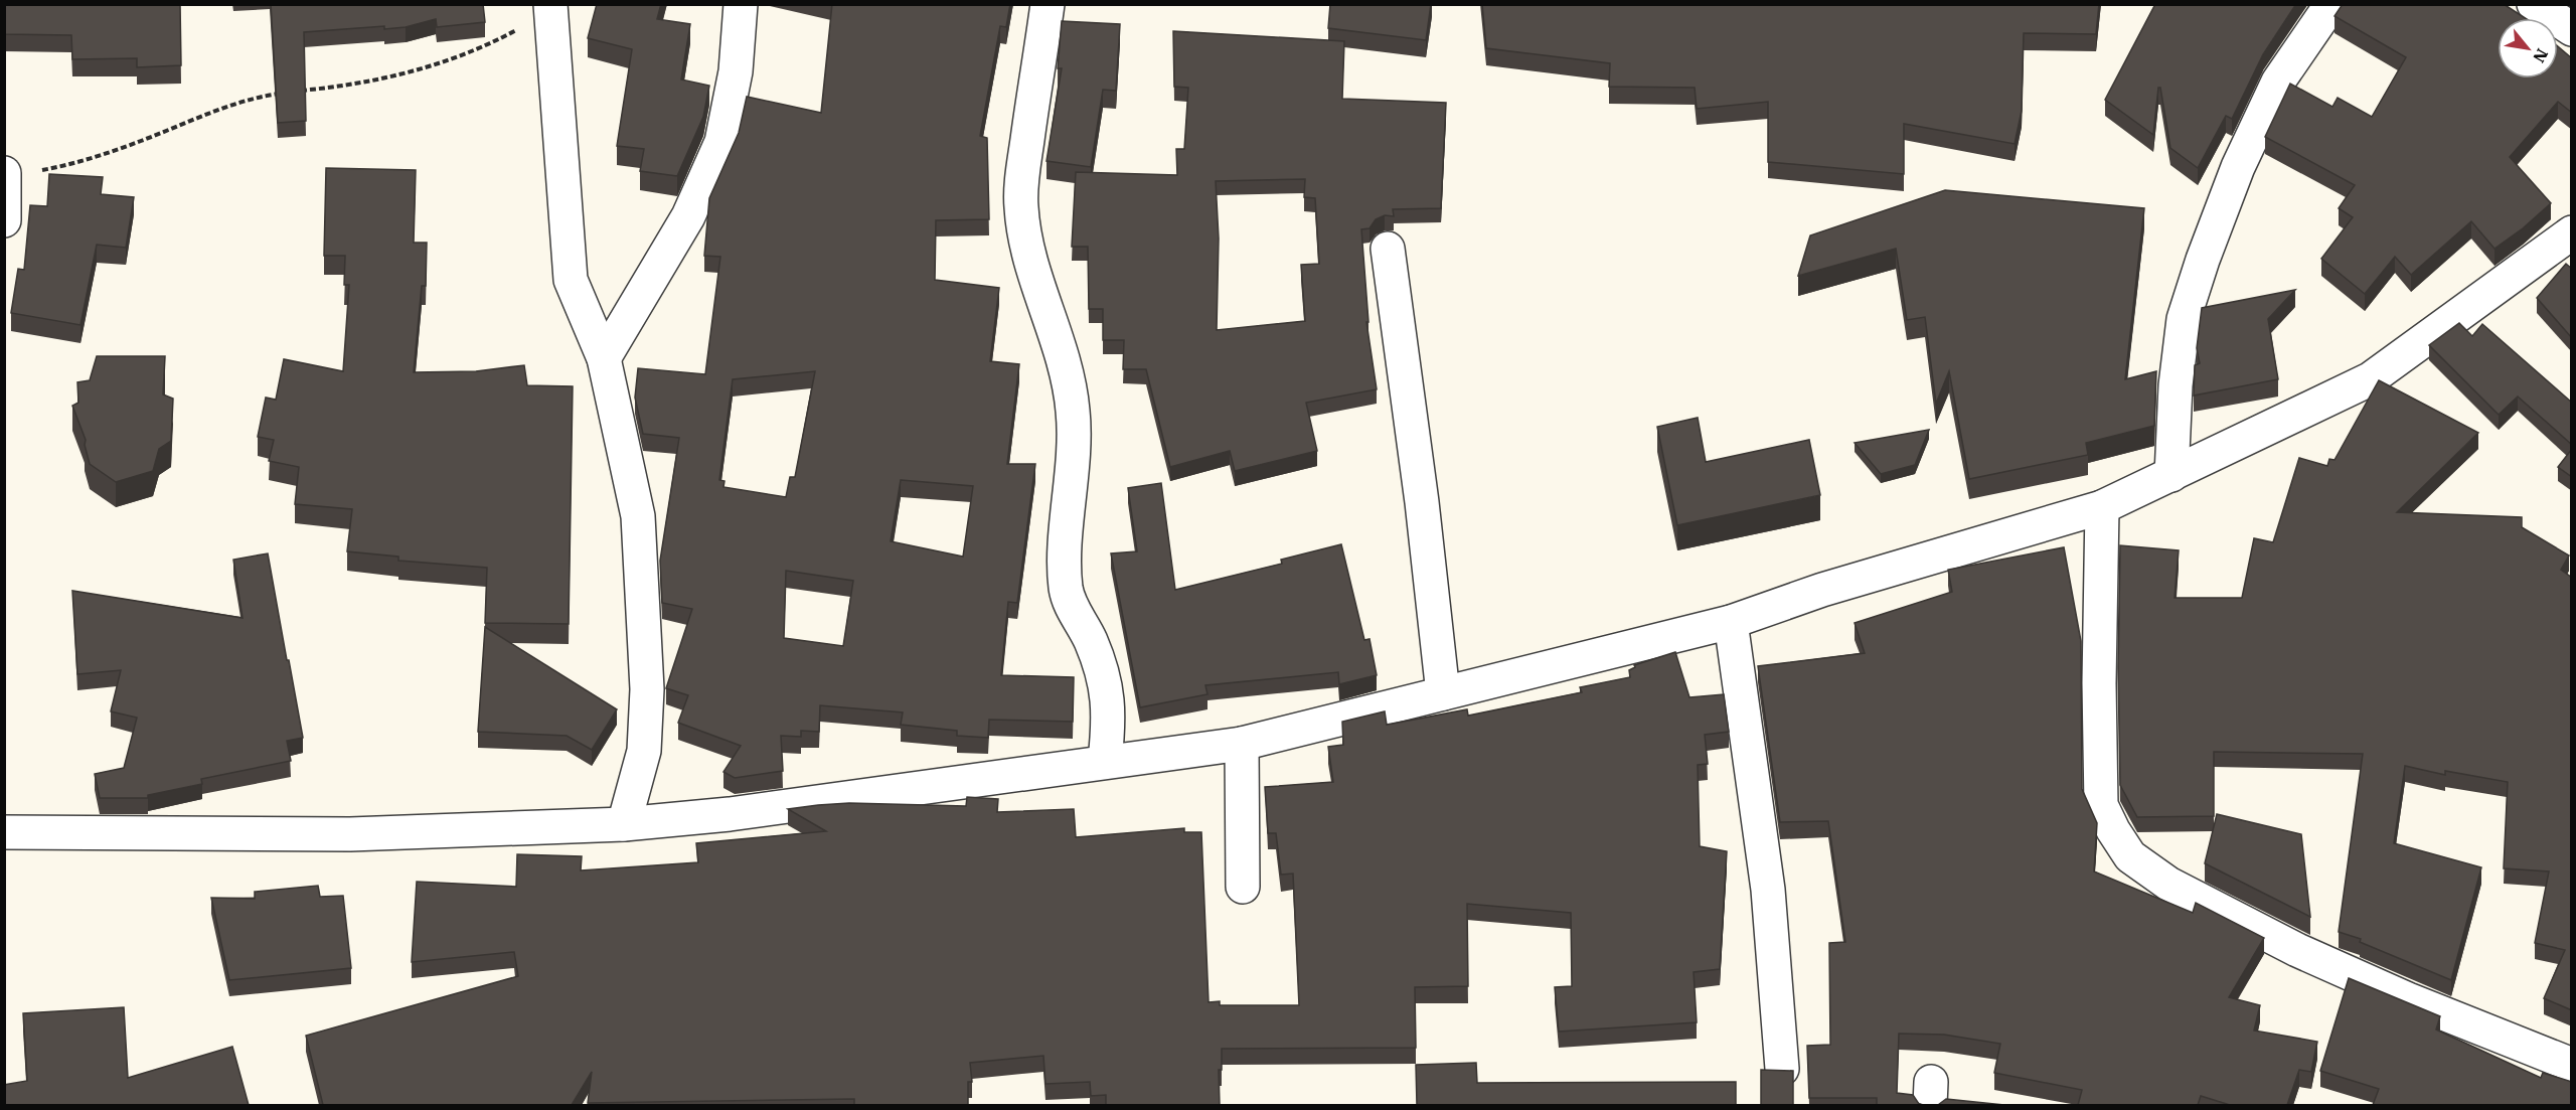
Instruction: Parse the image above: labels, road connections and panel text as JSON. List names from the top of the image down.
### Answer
{
  "north": "bottom right"
}
